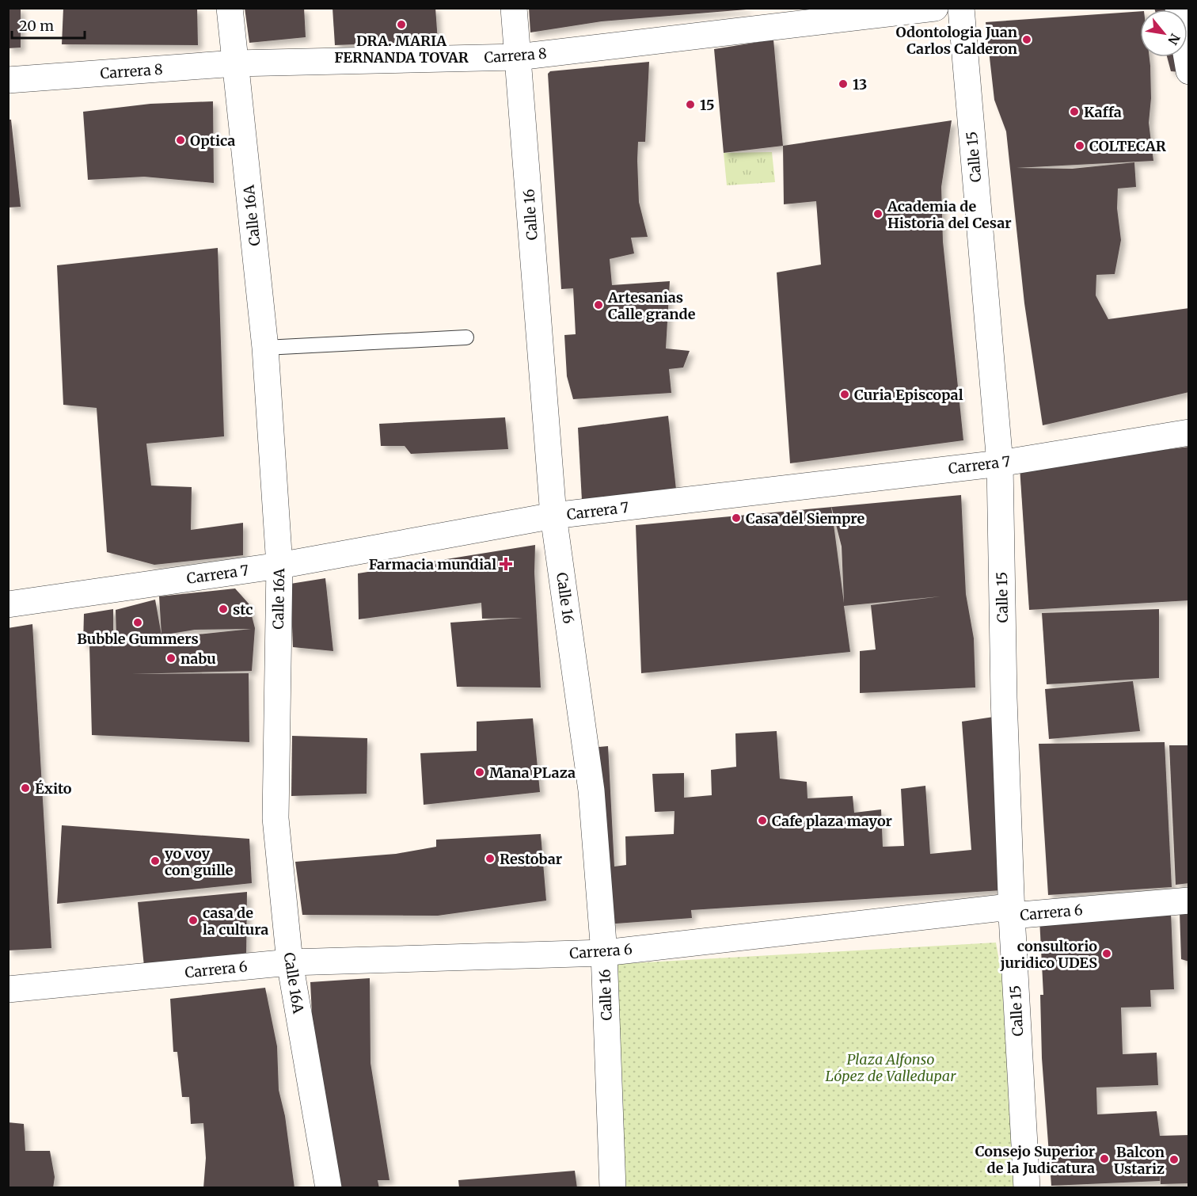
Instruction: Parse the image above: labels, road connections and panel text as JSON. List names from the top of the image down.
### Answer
{
  "streets": {
    "street": [
      "Carrera 8",
      "Calle 15",
      "Calle 16",
      "Calle 16A",
      "Carrera 7",
      "Carrera 6"
    ]
  },
  "crossings": [
    ["Carrera 8", "Calle 16"],
    ["Carrera 8", "Calle 16A"],
    ["Calle 15", "Carrera 7"],
    ["Calle 15", "Carrera 6"],
    ["Calle 16", "Carrera 7"],
    ["Calle 16", "Carrera 6"],
    ["Calle 16A", "Carrera 7"],
    ["Calle 16A", "Carrera 6"]
  ],
  "parks": ["Plaza Alfonso López de Valledupar"],
  "places": {
    "other": [
      "DRA. MARIA FERNANDA TOVAR",
      "Odontologia Juan Carlos Calderon",
      "13",
      "15",
      "Kaffa",
      "Optica",
      "COLTECAR",
      "Academia de Historia del Cesar",
      "Artesanias Calle grande",
      "Curia Episcopal",
      "Casa del Siempre",
      "stc",
      "Bubble Gummers",
      "nabu",
      "Mana PLaza",
      "Éxito",
      "Cafe plaza mayor",
      "Restobar",
      "yo voy con guille",
      "casa de la cultura",
      "consultorio juridico UDES",
      "Consejo Superior de la Judicatura",
      "Balcon Ustariz"
    ],
    "health": ["Farmacia mundial"]
  },
  "scale_bar": "20 m",
  "north": "bottom right"
}
